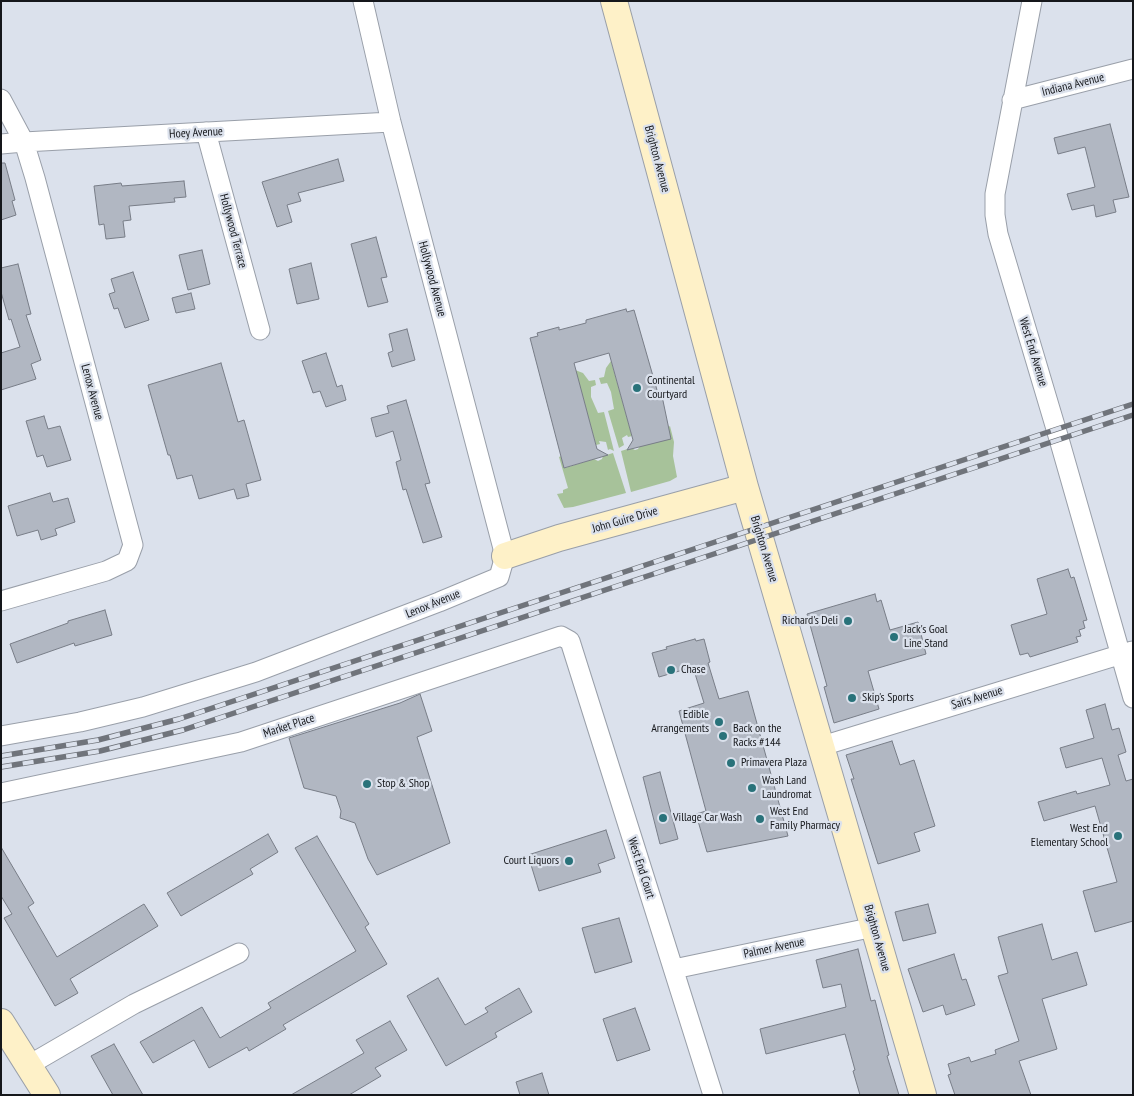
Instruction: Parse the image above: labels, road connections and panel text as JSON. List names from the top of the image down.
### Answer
{
  "streets": {
    "street": [
      "Indiana Avenue",
      "Hoey Avenue",
      "Brighton Avenue",
      "Hollywood Terrace",
      "Hollywood Avenue",
      "West End Avenue",
      "Lenox Avenue",
      "John Guire Drive",
      "Sairs Avenue",
      "Market Place",
      "West End Court",
      "Palmer Avenue"
    ]
  },
  "crossings": [
    ["Indiana Avenue", "West End Avenue"],
    ["Hoey Avenue", "Hollywood Terrace"],
    ["Hoey Avenue", "Hollywood Avenue"],
    ["Hoey Avenue", "Lenox Avenue"],
    ["Brighton Avenue", "John Guire Drive"],
    ["Brighton Avenue", "Sairs Avenue"],
    ["Brighton Avenue", "Palmer Avenue"],
    ["Hollywood Avenue", "Lenox Avenue"],
    ["Hollywood Avenue", "John Guire Drive"],
    ["West End Avenue", "Sairs Avenue"],
    ["Lenox Avenue", "John Guire Drive"],
    ["Market Place", "West End Court"],
    ["West End Court", "Palmer Avenue"]
  ],
  "places": [
    "Continental Courtyard",
    "Richard's Deli",
    "Jack's Goal Line Stand",
    "Chase",
    "Skip's Sports",
    "Edible Arrangements",
    "Back on the Racks #144",
    "Primavera Plaza",
    "Stop & Shop",
    "Wash Land Laundromat",
    "Village Car Wash",
    "West End Family Pharmacy",
    "West End Elementary School",
    "Court Liquors"
  ]
}
